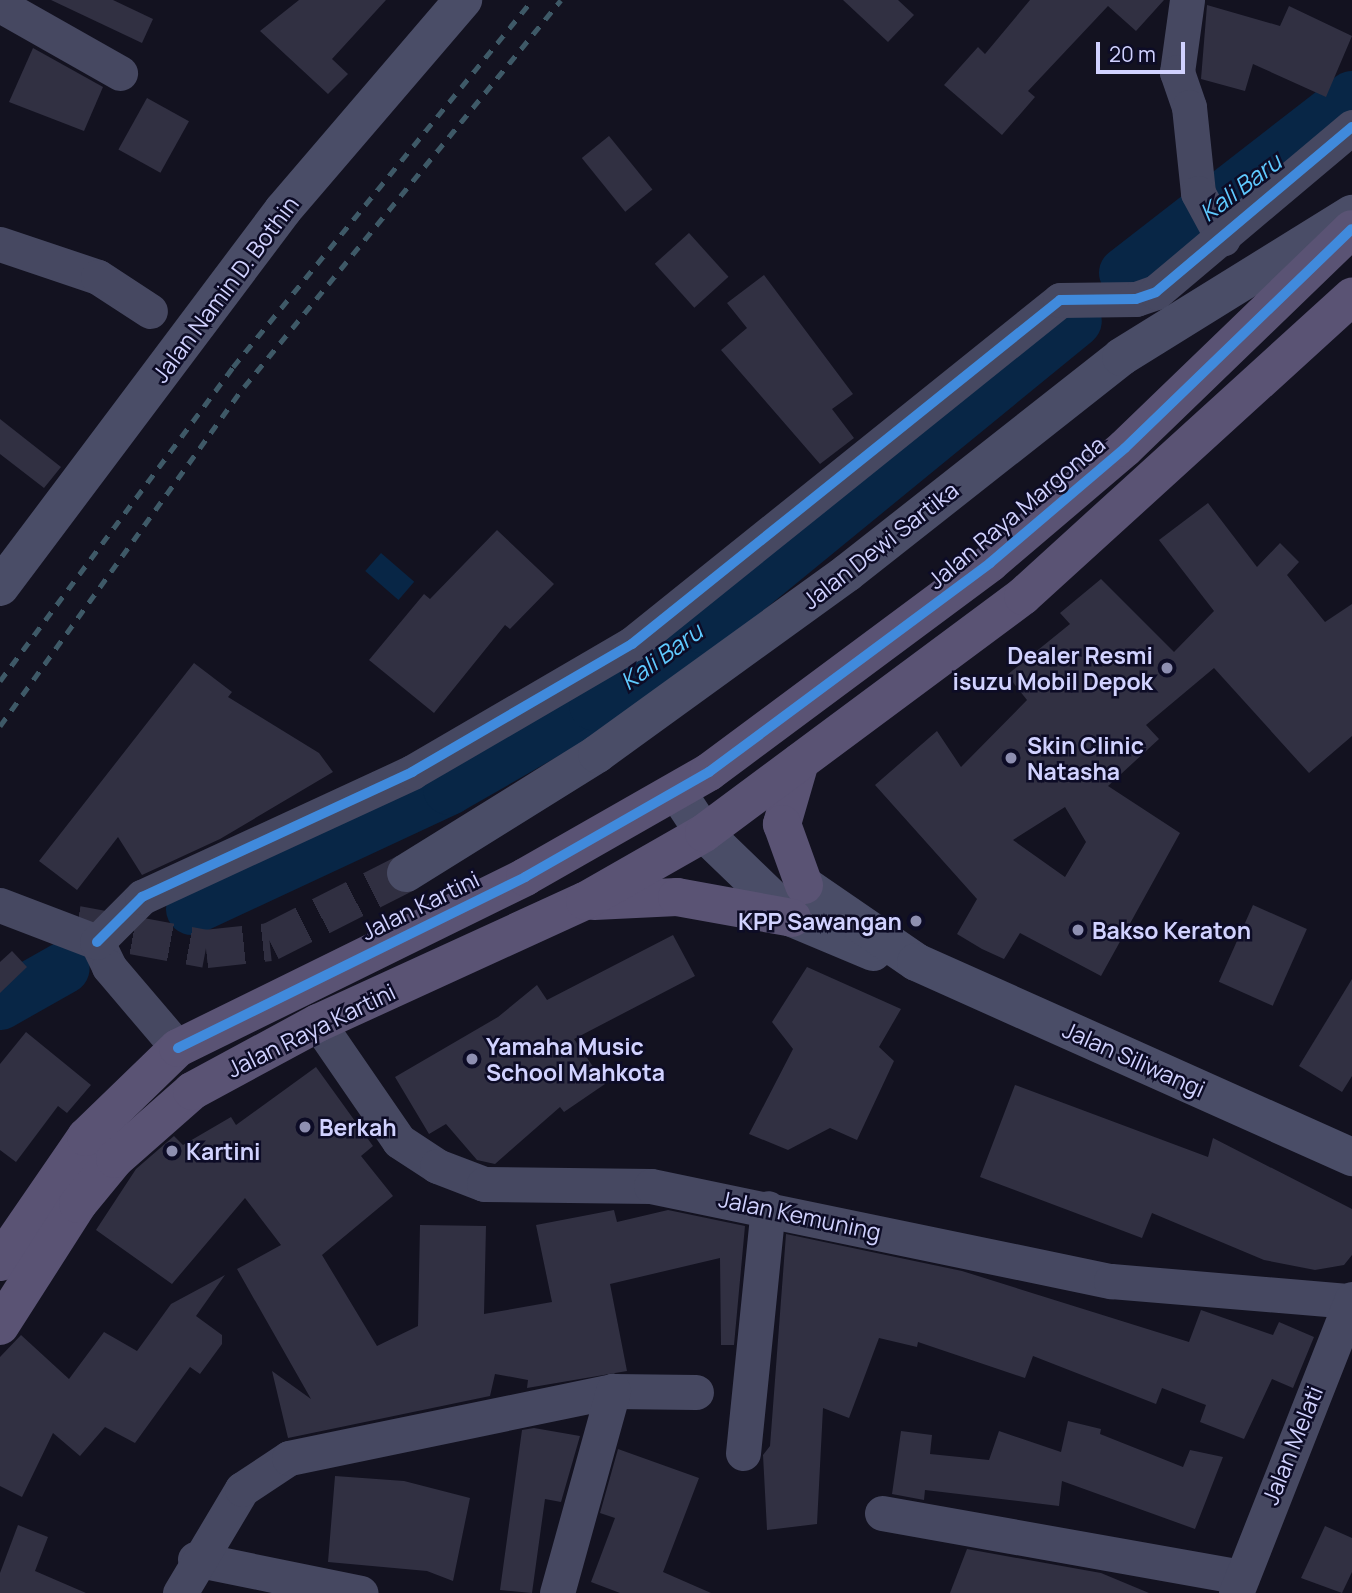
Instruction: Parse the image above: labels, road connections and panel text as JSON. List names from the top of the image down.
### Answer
{
  "streets": {
    "main road": [
      "Jalan Namin D. Bothin",
      "Jalan Raya Margonda",
      "Jalan Dewi Sartika",
      "Jalan Kartini",
      "Jalan Raya Kartini",
      "Jalan Siliwangi"
    ],
    "street": ["Jalan Kemuning", "Jalan Melati"]
  },
  "crossings": [
    ["Jalan Raya Margonda", "Jalan Kartini"],
    ["Jalan Raya Margonda", "Jalan Siliwangi"],
    ["Jalan Kartini", "Jalan Siliwangi"],
    ["Jalan Raya Kartini", "Jalan Siliwangi"],
    ["Jalan Raya Kartini", "Jalan Kemuning"],
    ["Jalan Kemuning", "Jalan Melati"]
  ],
  "water": ["Kali Baru"],
  "places": [
    "Dealer Resmi isuzu Mobil Depok",
    "Skin Clinic Natasha",
    "KPP Sawangan",
    "Bakso Keraton",
    "Yamaha Music School Mahkota",
    "Berkah",
    "Kartini"
  ],
  "scale_bar": "20 m"
}
